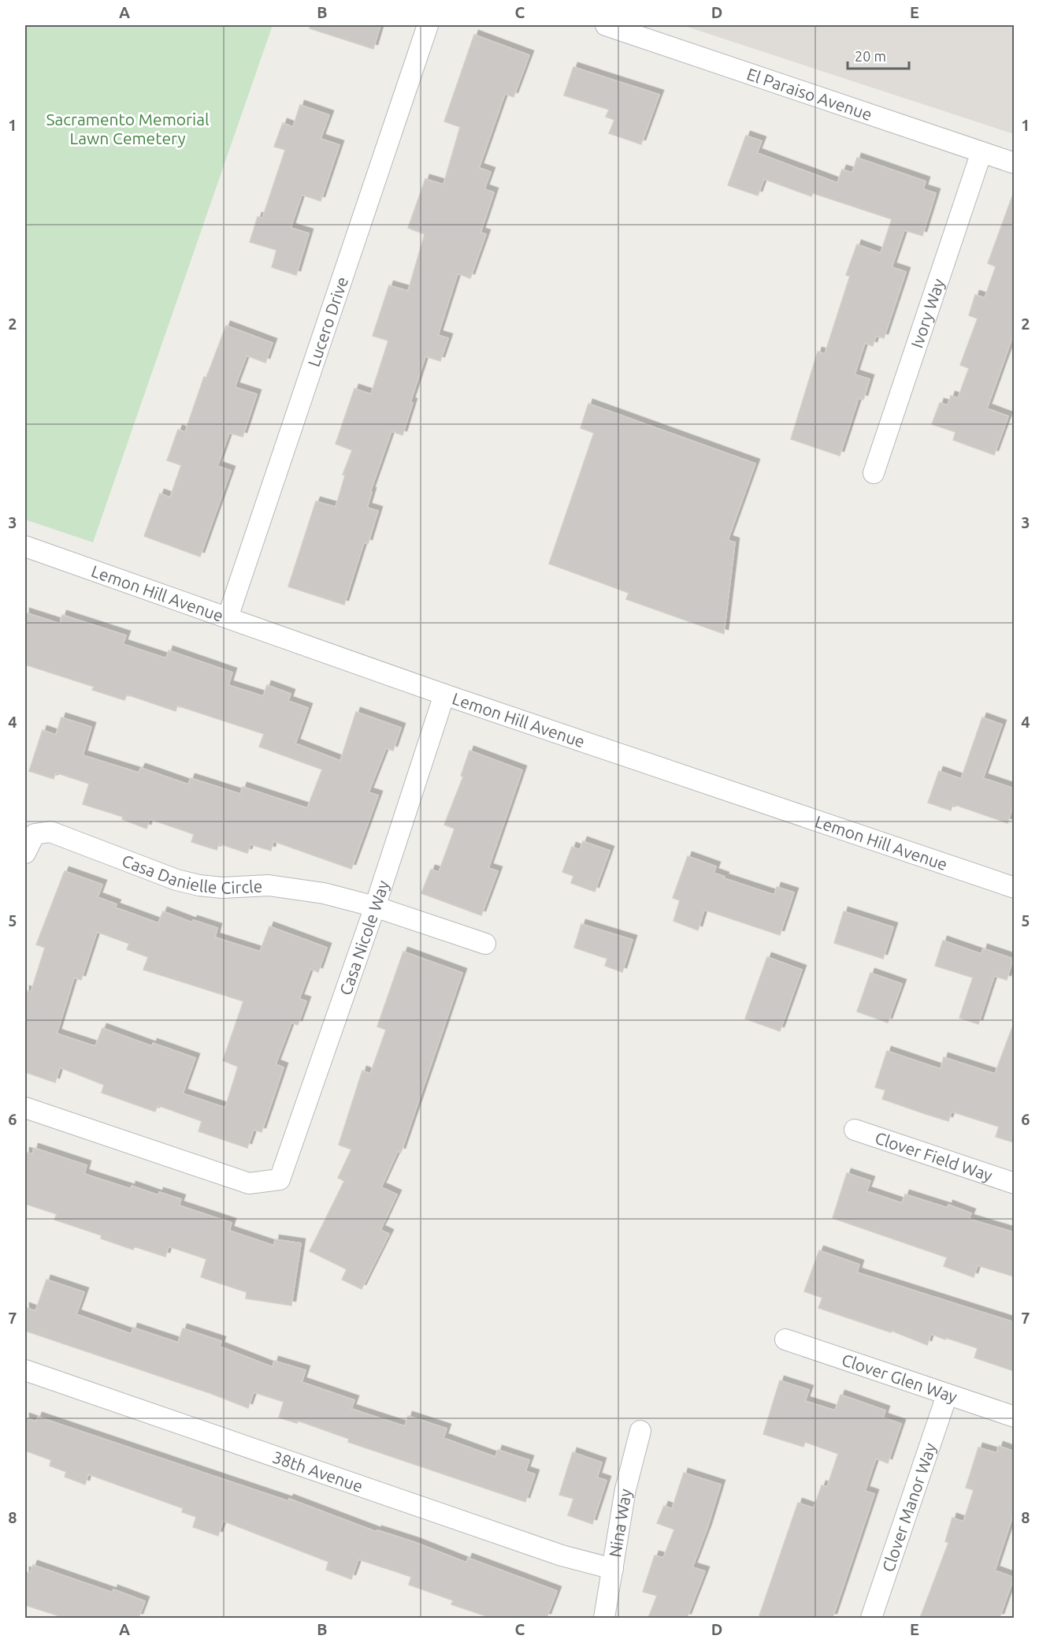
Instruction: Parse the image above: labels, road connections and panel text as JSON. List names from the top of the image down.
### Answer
{
  "streets": {
    "street": [
      "El Paraiso Avenue",
      "Ivory Way",
      "Lucero Drive",
      "Lemon Hill Avenue",
      "Casa Danielle Circle",
      "Casa Nicole Way",
      "Clover Field Way",
      "Clover Glen Way",
      "38th Avenue",
      "Clover Manor Way",
      "Nina Way"
    ]
  },
  "crossings": [
    ["El Paraiso Avenue", "Ivory Way"],
    ["Lucero Drive", "Lemon Hill Avenue"],
    ["Lemon Hill Avenue", "Casa Nicole Way"],
    ["Casa Danielle Circle", "Casa Nicole Way"],
    ["Clover Glen Way", "Clover Manor Way"],
    ["38th Avenue", "Nina Way"]
  ],
  "parks": ["Sacramento Memorial Lawn Cemetery"],
  "scale_bar": "20 m",
  "grid": {
    "columns": [
      "A",
      "B",
      "C",
      "D",
      "E"
    ],
    "rows": [
      "1",
      "2",
      "3",
      "4",
      "5",
      "6",
      "7",
      "8"
    ]
  }
}
